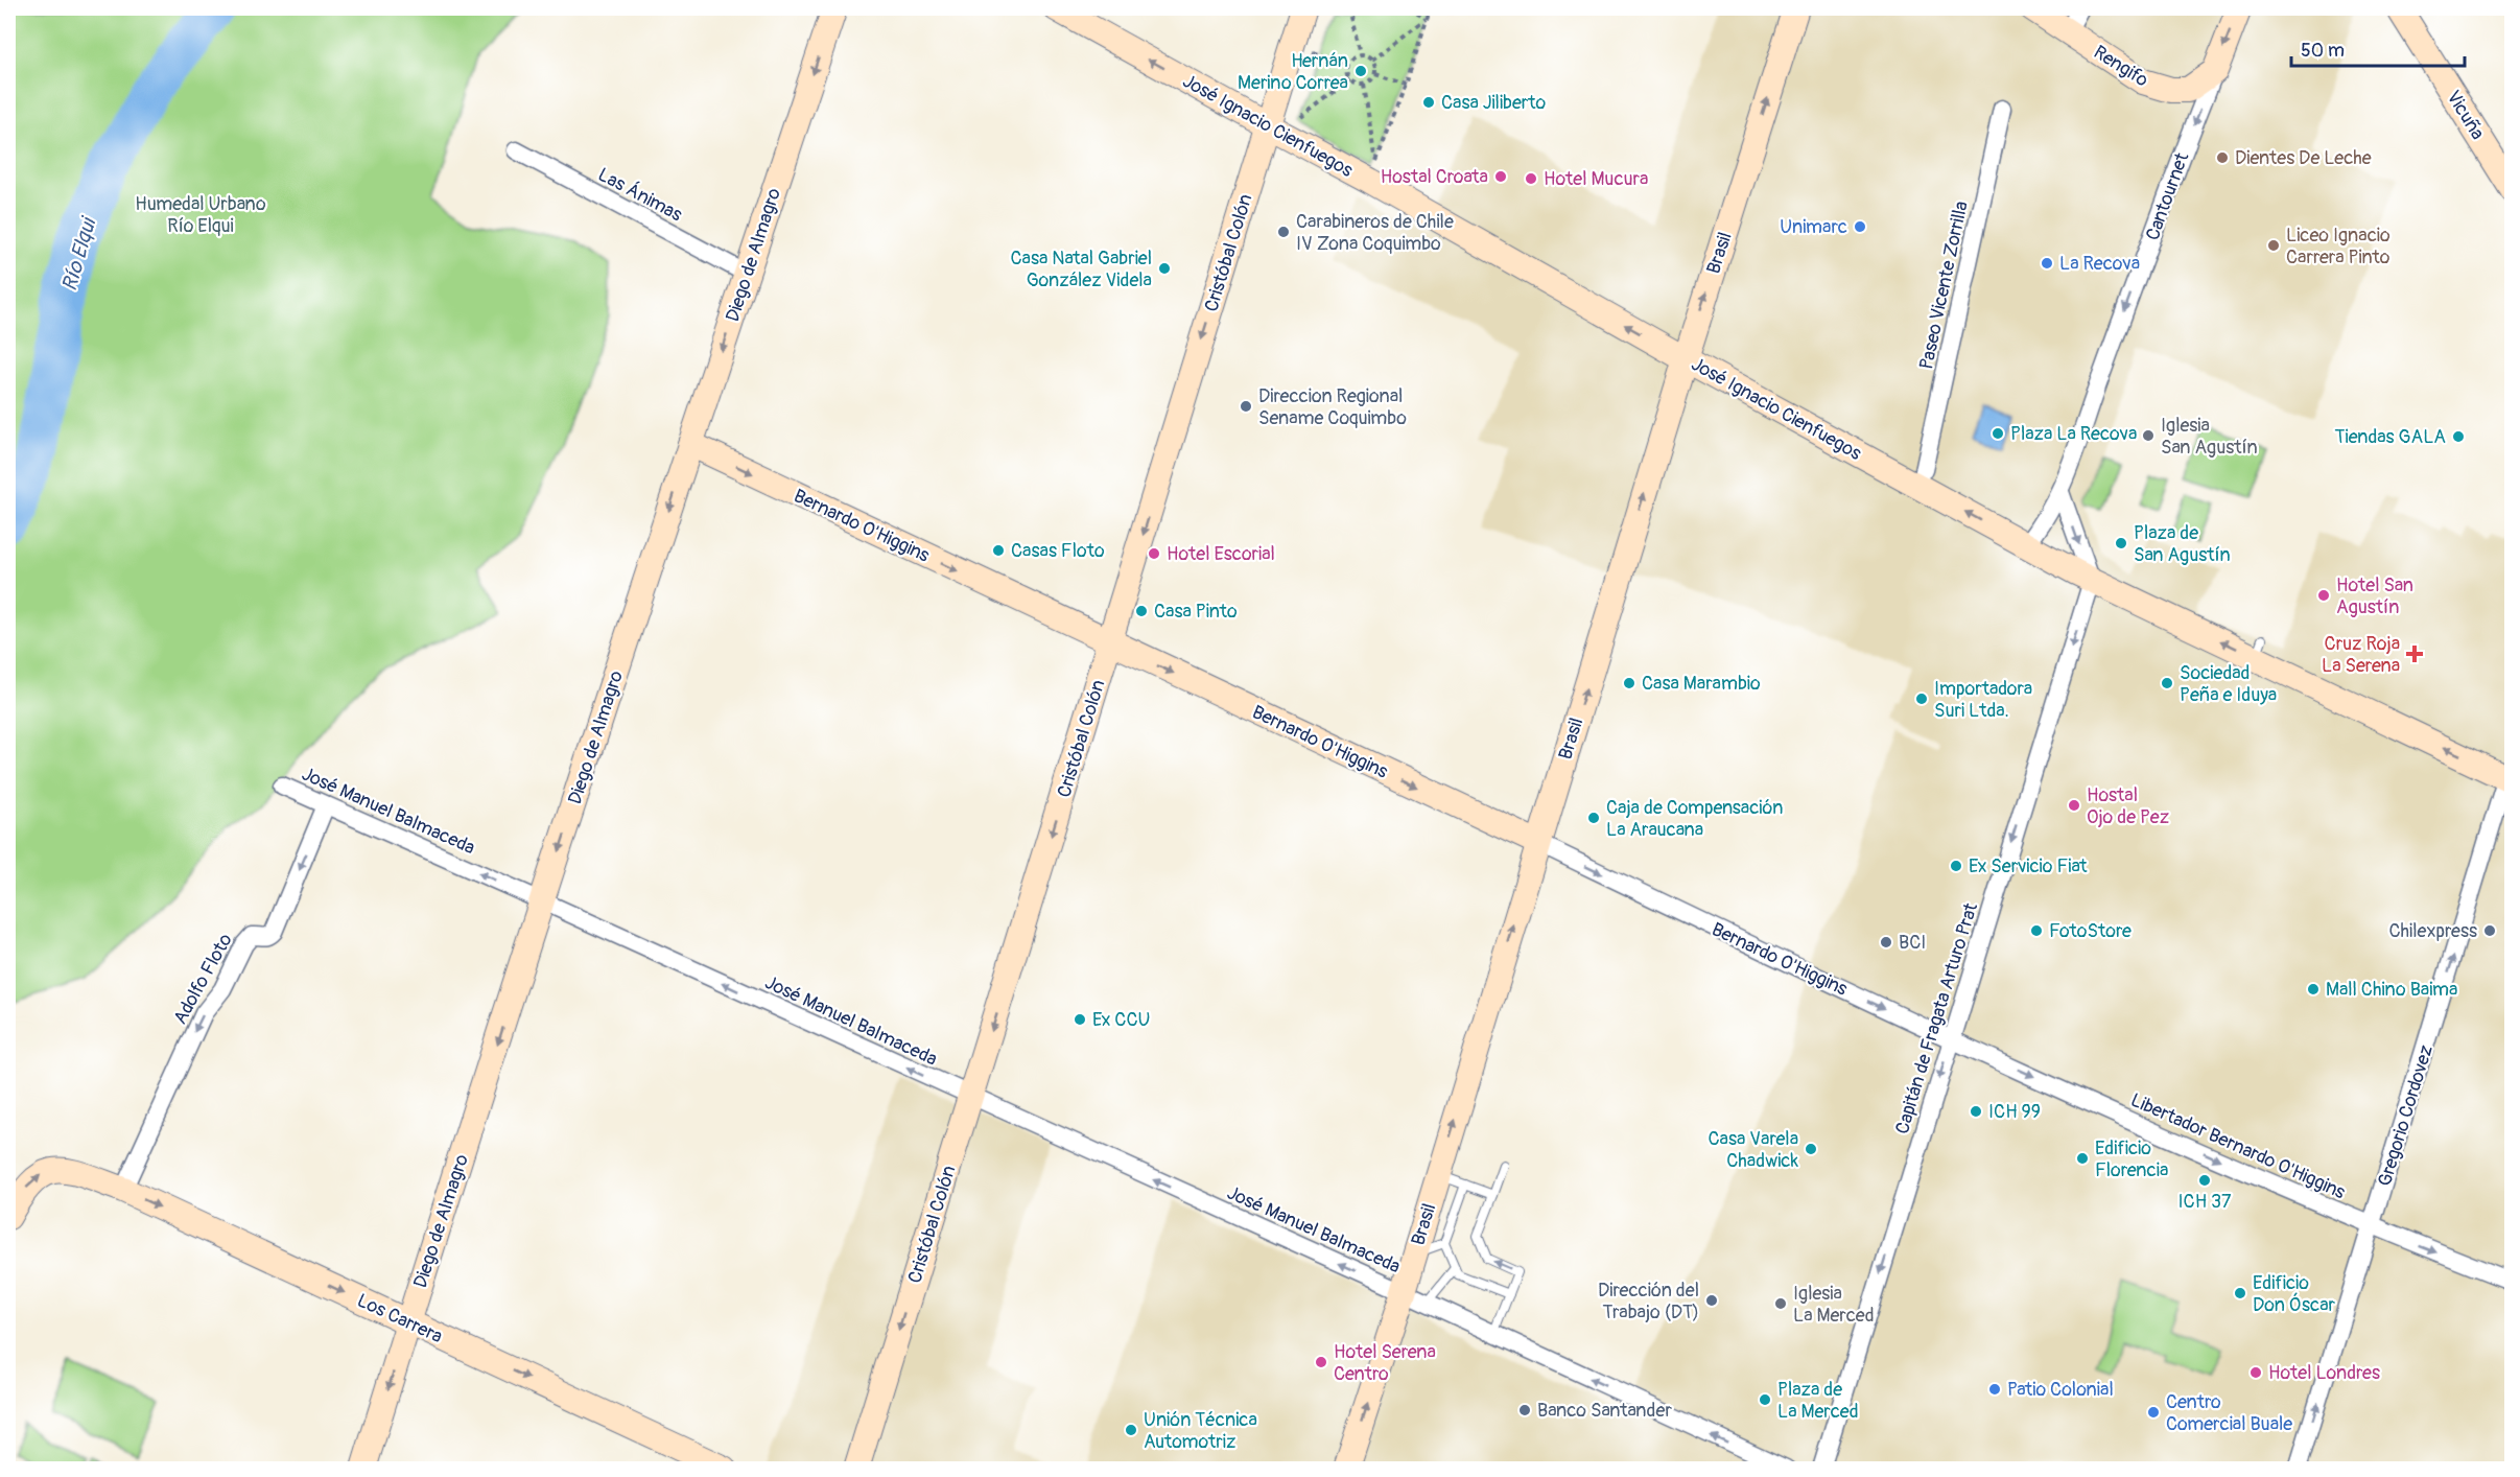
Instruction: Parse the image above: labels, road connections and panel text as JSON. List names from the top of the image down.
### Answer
{
  "streets": {
    "street": [
      "Rengifo",
      "Vicuña",
      "José Ignacio Cienfuegos",
      "Las Ánimas",
      "Cantournet",
      "Cristóbal Colón",
      "Brasil",
      "Diego de Almagro",
      "Paseo Vicente Zorrilla",
      "Bernardo O'Higgins",
      "José Manuel Balmaceda",
      "Adolfo Floto",
      "Capitán de Fragata Arturo Prat",
      "Gregorio Cordovez",
      "Libertador Bernardo O'Higgins",
      "Los Carrera"
    ]
  },
  "crossings": [
    ["Rengifo", "Cantournet"],
    ["José Ignacio Cienfuegos", "Cantournet"],
    ["José Ignacio Cienfuegos", "Cristóbal Colón"],
    ["José Ignacio Cienfuegos", "Brasil"],
    ["José Ignacio Cienfuegos", "Capitán de Fragata Arturo Prat"],
    ["José Ignacio Cienfuegos", "Gregorio Cordovez"],
    ["Las Ánimas", "Diego de Almagro"],
    ["Cristóbal Colón", "Bernardo O'Higgins"],
    ["Cristóbal Colón", "José Manuel Balmaceda"],
    ["Brasil", "Bernardo O'Higgins"],
    ["Brasil", "José Manuel Balmaceda"],
    ["Diego de Almagro", "Bernardo O'Higgins"],
    ["Diego de Almagro", "José Manuel Balmaceda"],
    ["Diego de Almagro", "Los Carrera"],
    ["Bernardo O'Higgins", "Capitán de Fragata Arturo Prat"],
    ["Bernardo O'Higgins", "Libertador Bernardo O'Higgins"],
    ["José Manuel Balmaceda", "Adolfo Floto"],
    ["Adolfo Floto", "Los Carrera"],
    ["Capitán de Fragata Arturo Prat", "Libertador Bernardo O'Higgins"],
    ["Gregorio Cordovez", "Libertador Bernardo O'Higgins"]
  ],
  "one_way": [
    "José Ignacio Cienfuegos",
    "Cantournet",
    "Cristóbal Colón",
    "Brasil",
    "Diego de Almagro",
    "Bernardo O'Higgins",
    "José Manuel Balmaceda",
    "Adolfo Floto",
    "Capitán de Fragata Arturo Prat",
    "Gregorio Cordovez",
    "Libertador Bernardo O'Higgins",
    "Los Carrera"
  ],
  "water": ["Río Elqui"],
  "parks": ["Humedal Urbano Río Elqui"],
  "places": {
    "other": [
      "Hernán Merino Correa",
      "Casa Jiliberto",
      "Dientes De Leche",
      "Hostal Croata",
      "Hotel Mucura",
      "Unimarc",
      "Carabineros de Chile IV Zona Coquimbo",
      "Liceo Ignacio Carrera Pinto",
      "La Recova",
      "Casa Natal Gabriel González Videla",
      "Direccion Regional Sename Coquimbo",
      "Plaza La Recova",
      "Iglesia San Agustín",
      "Tiendas GALA",
      "Plaza de San Agustín",
      "Casas Floto",
      "Hotel Escorial",
      "Hotel San Agustín",
      "Casa Pinto",
      "Casa Marambio",
      "Sociedad Peña e Iduya",
      "Importadora Suri Ltda.",
      "Hostal Ojo de Pez",
      "Caja de Compensación La Araucana",
      "Ex Servicio Fiat",
      "FotoStore",
      "Chilexpress",
      "BCI",
      "Mall Chino Baima",
      "Ex CCU",
      "ICH 99",
      "Casa Varela Chadwick",
      "Edificio Florencia",
      "ICH 37",
      "Edificio Don Óscar",
      "Dirección del Trabajo (DT)",
      "Iglesia La Merced",
      "Hotel Serena Centro",
      "Hotel Londres",
      "Patio Colonial",
      "Plaza de La Merced",
      "Banco Santander",
      "Centro Comercial Buale",
      "Unión Técnica Automotriz"
    ],
    "health": ["Cruz Roja La Serena"]
  },
  "scale_bar": "50 m"
}
